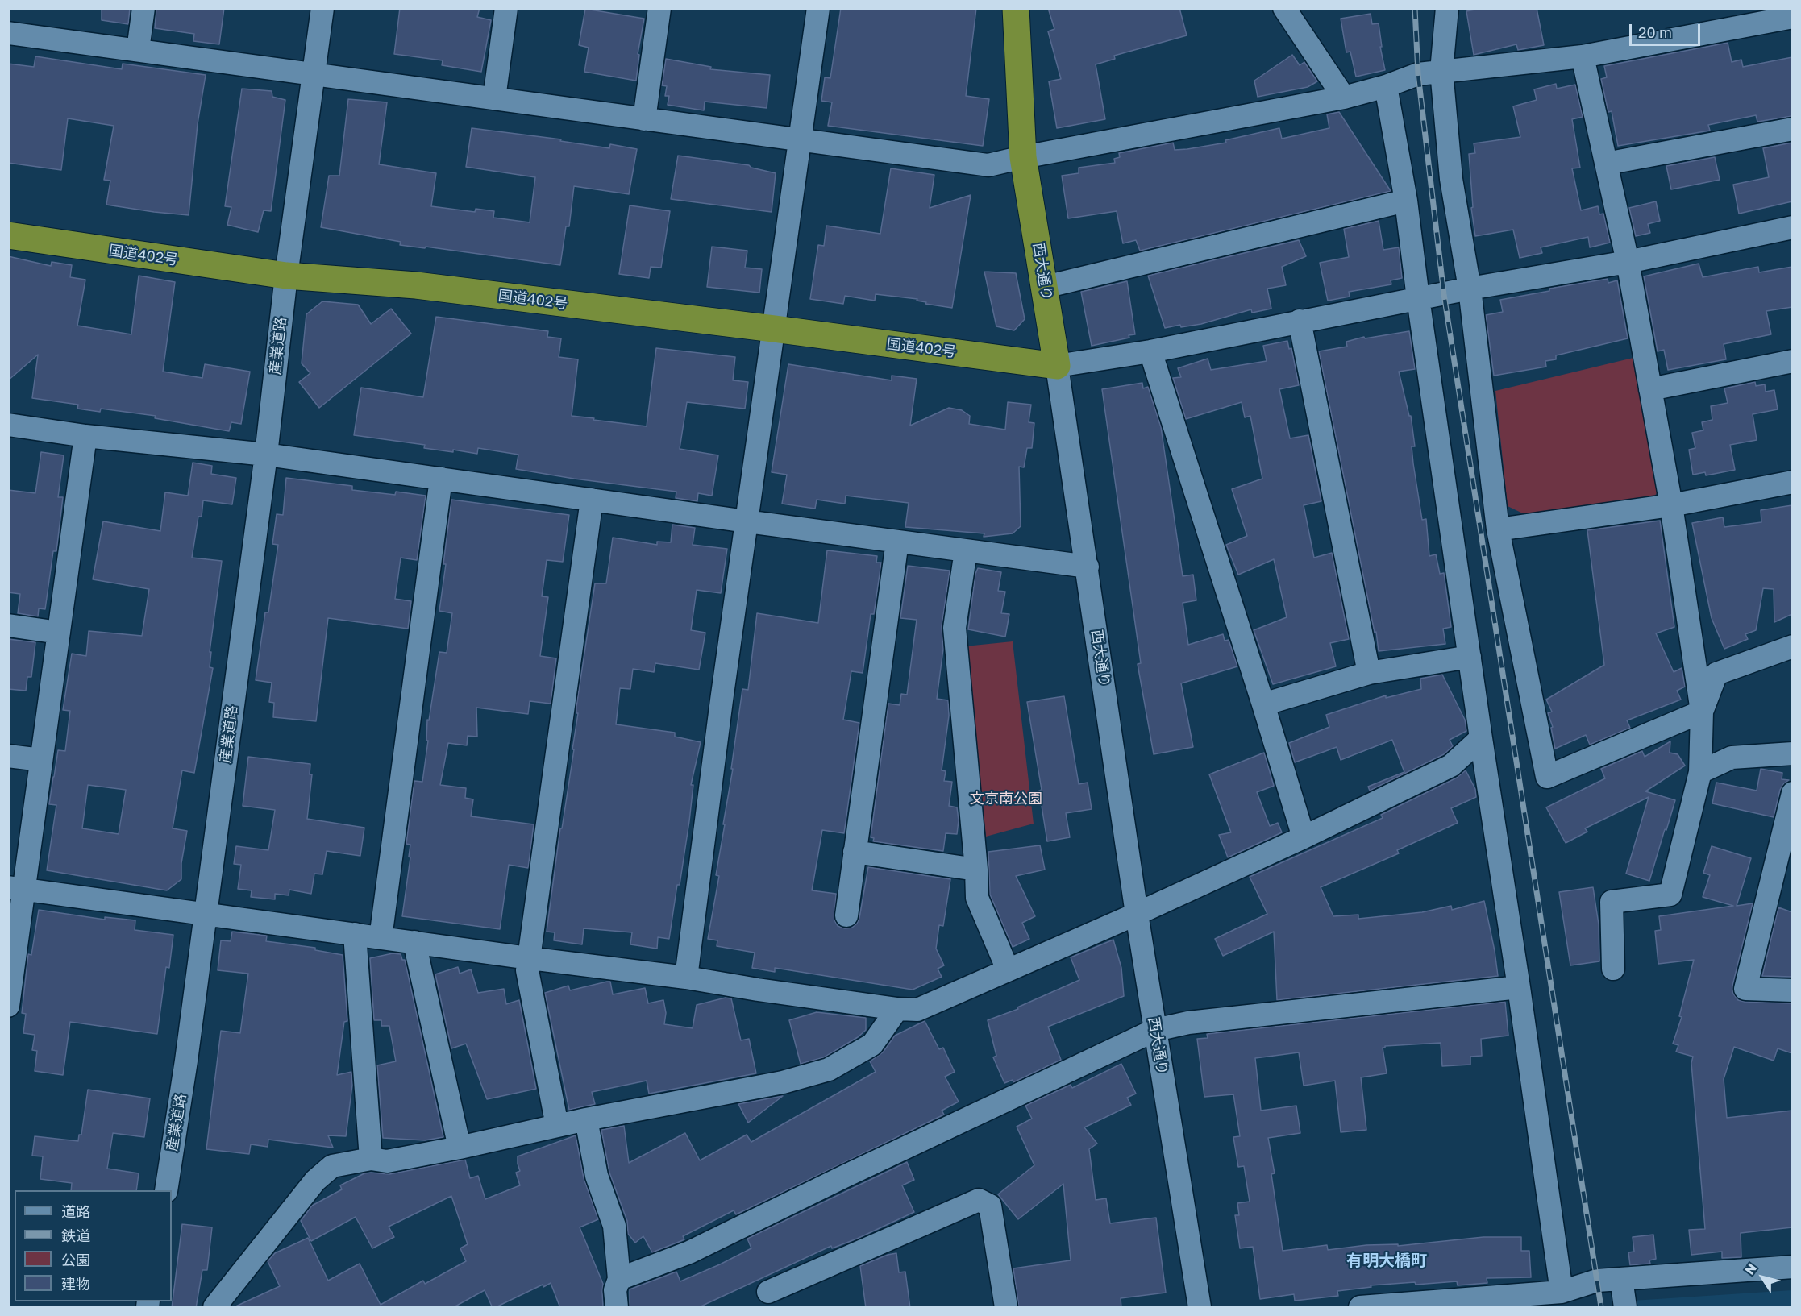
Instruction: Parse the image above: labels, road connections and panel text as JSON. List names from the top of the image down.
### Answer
{
  "streets": {
    "highway": ["国道402号", "西大通り"],
    "street": ["産業道路"]
  },
  "crossings": [
    ["国道402号", "西大通り"],
    ["国道402号", "産業道路"]
  ],
  "districts": ["有明大橋町"],
  "parks": ["文京南公園"],
  "legend": [
    "道路",
    "鉄道",
    "公園",
    "建物"
  ],
  "scale_bar": "20 m",
  "north": "top left"
}
